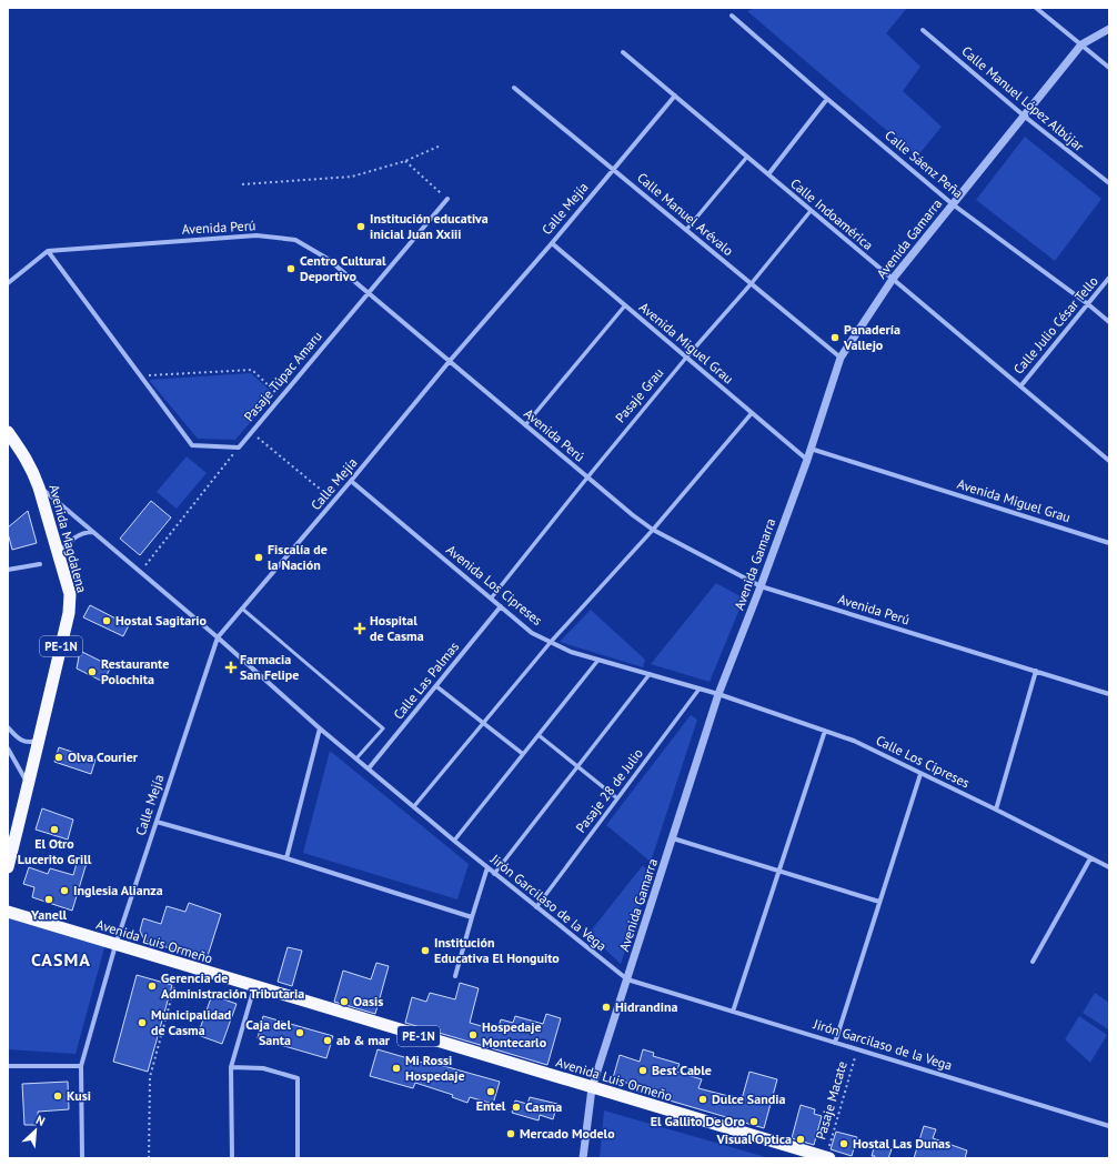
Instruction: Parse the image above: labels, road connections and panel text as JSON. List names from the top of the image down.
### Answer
{
  "streets": {
    "highway": ["Avenida Magdalena", "PE-1N", "Avenida Luis Ormeño"],
    "street": [
      "Calle Manuel López Albújar",
      "Calle Sáenz Peña",
      "Calle Mejía",
      "Calle Manuel Arévalo",
      "Calle Indoamérica",
      "Avenida Perú",
      "Avenida Gamarra",
      "Calle Julio César Tello",
      "Avenida Miguel Grau",
      "Pasaje Túpac Amaru",
      "Pasaje Grau",
      "Avenida Los Cipreses",
      "Calle Las Palmas",
      "Calle Los Cipreses",
      "Pasaje 28 de Julio",
      "Jirón Garcilaso de la Vega"
    ],
    "path": ["Pasaje Macate"]
  },
  "crossings": [
    ["Calle Manuel López Albújar", "Avenida Gamarra"],
    ["Calle Sáenz Peña", "Avenida Gamarra"],
    ["Calle Sáenz Peña", "Calle Julio César Tello"],
    ["Calle Mejía", "Calle Manuel Arévalo"],
    ["Calle Mejía", "Calle Indoamérica"],
    ["Calle Mejía", "Avenida Perú"],
    ["Calle Mejía", "Avenida Miguel Grau"],
    ["Calle Mejía", "Avenida Los Cipreses"],
    ["Calle Mejía", "Jirón Garcilaso de la Vega"],
    ["Calle Mejía", "Avenida Luis Ormeño"],
    ["Calle Manuel Arévalo", "Avenida Gamarra"],
    ["Calle Manuel Arévalo", "Pasaje Grau"],
    ["Calle Indoamérica", "Avenida Gamarra"],
    ["Calle Indoamérica", "Calle Julio César Tello"],
    ["Calle Indoamérica", "Pasaje Grau"],
    ["Avenida Perú", "Avenida Gamarra"],
    ["Avenida Perú", "Pasaje Túpac Amaru"],
    ["Avenida Perú", "Pasaje Grau"],
    ["Avenida Gamarra", "Avenida Miguel Grau"],
    ["Avenida Gamarra", "Avenida Los Cipreses"],
    ["Avenida Gamarra", "Calle Los Cipreses"],
    ["Avenida Gamarra", "Jirón Garcilaso de la Vega"],
    ["Avenida Gamarra", "Avenida Luis Ormeño"],
    ["Avenida Miguel Grau", "Pasaje Grau"],
    ["Pasaje Grau", "Avenida Los Cipreses"],
    ["Avenida Magdalena", "Jirón Garcilaso de la Vega"],
    ["Avenida Los Cipreses", "Calle Las Palmas"],
    ["Avenida Los Cipreses", "Calle Los Cipreses"],
    ["Avenida Los Cipreses", "Pasaje 28 de Julio"],
    ["Calle Las Palmas", "Jirón Garcilaso de la Vega"],
    ["Pasaje 28 de Julio", "Jirón Garcilaso de la Vega"],
    ["Jirón Garcilaso de la Vega", "Pasaje Macate"],
    ["Avenida Luis Ormeño", "Pasaje Macate"]
  ],
  "districts": ["CASMA"],
  "places": {
    "other": [
      "Institución educativa inicial Juan Xxiii",
      "Centro Cultural Deportivo",
      "Panadería Vallejo",
      "Fiscalía de la Nación",
      "Hostal Sagitario",
      "Restaurante Polochita",
      "Olva Courier",
      "El Otro Lucerito Grill",
      "Inglesia Alianza",
      "Yanell",
      "Institución Educativa El Honguito",
      "Gerencia de Administración Tributaria",
      "Oasis",
      "Hidrandina",
      "Municipalidad de Casma",
      "Caja del Santa",
      "Hospedaje Montecarlo",
      "ab & mar",
      "Mi Rossi Hospedaje",
      "Best Cable",
      "Entel",
      "Kusi",
      "Dulce Sandia",
      "Casma",
      "El Gallito De Oro",
      "Mercado Modelo",
      "Visual Optica",
      "Hostal Las Dunas"
    ],
    "health": ["Hospital de Casma", "Farmacia San Felipe"]
  },
  "north": "top right"
}
